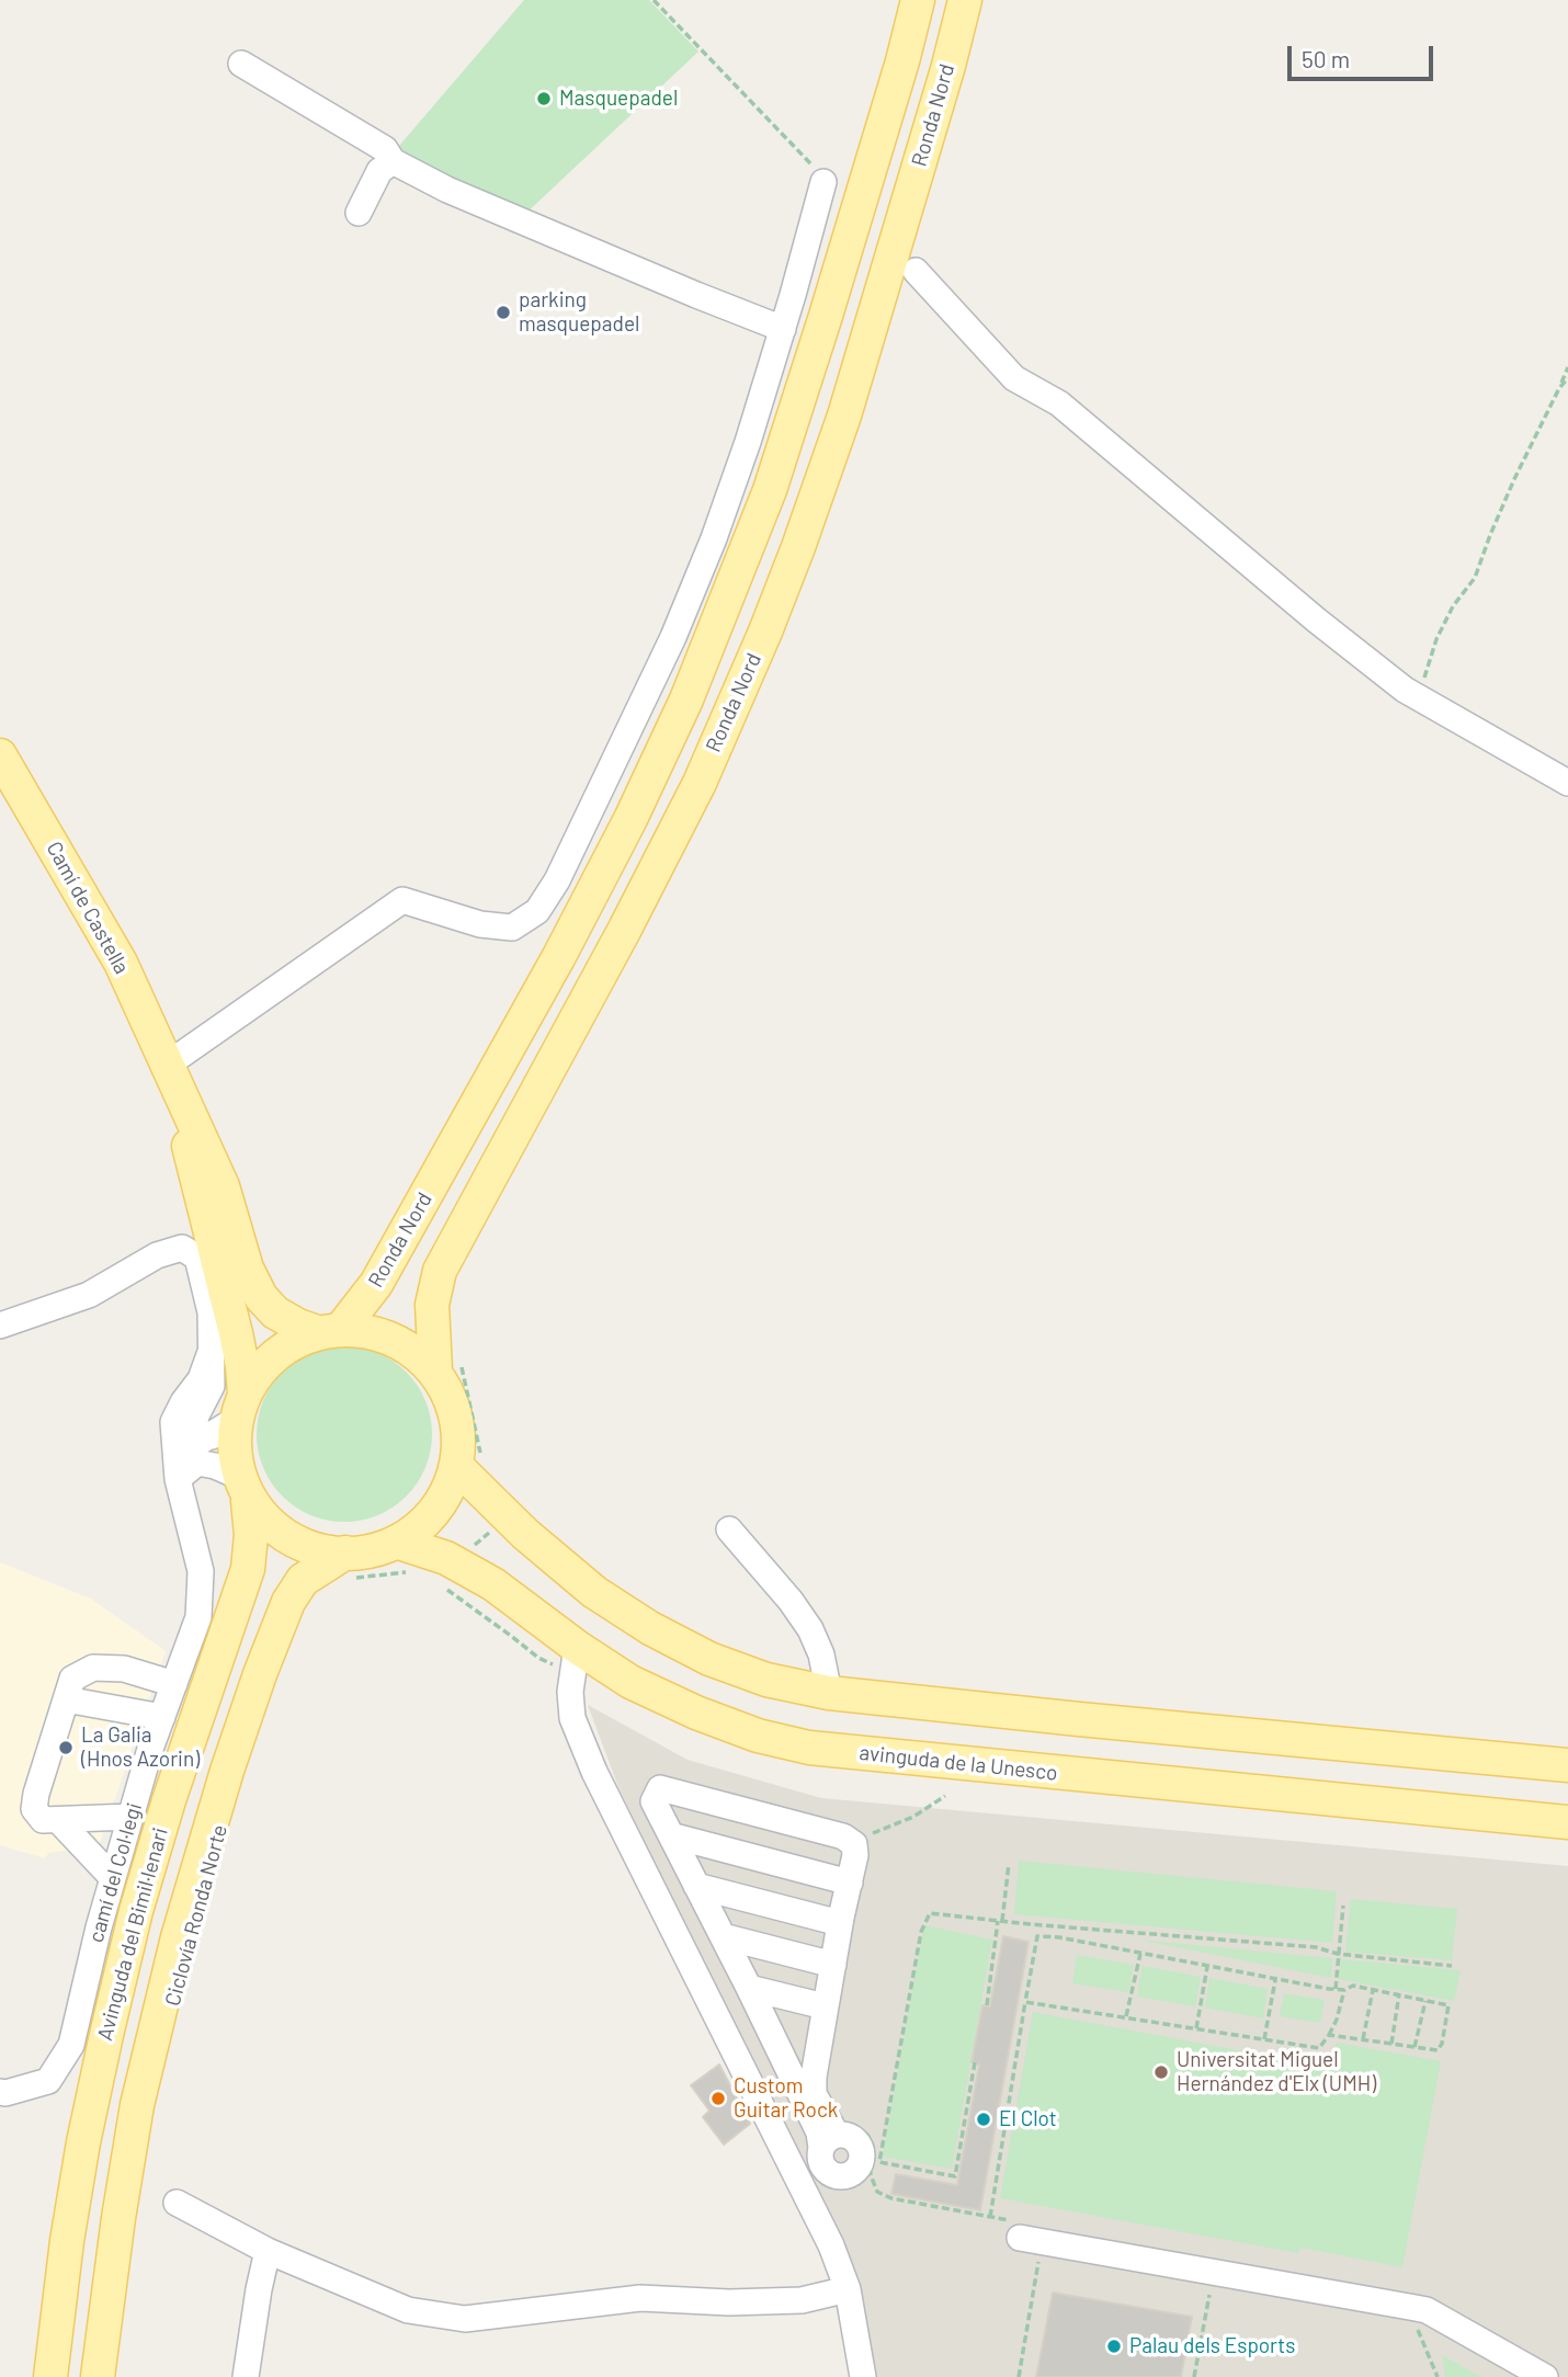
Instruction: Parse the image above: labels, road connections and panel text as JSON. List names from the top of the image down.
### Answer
{
  "streets": {
    "main road": [
      "Ronda Nord",
      "Camí de Castella",
      "avinguda de la Unesco",
      "Avinguda del Bimil·lenari"
    ],
    "street": ["camí del Col·legi"]
  },
  "crossings": [
    ["Ronda Nord", "Camí de Castella"],
    ["Ronda Nord", "avinguda de la Unesco"],
    ["Ronda Nord", "Avinguda del Bimil·lenari"],
    ["Camí de Castella", "avinguda de la Unesco"],
    ["Camí de Castella", "Avinguda del Bimil·lenari"],
    ["avinguda de la Unesco", "Avinguda del Bimil·lenari"]
  ],
  "places": [
    "Masquepadel",
    "parking masquepadel",
    "La Galia (Hnos Azorin)",
    "Universitat Miguel Hernández d'Elx (UMH)",
    "Custom Guitar Rock",
    "El Clot",
    "Palau dels Esports"
  ],
  "scale_bar": "50 m"
}
